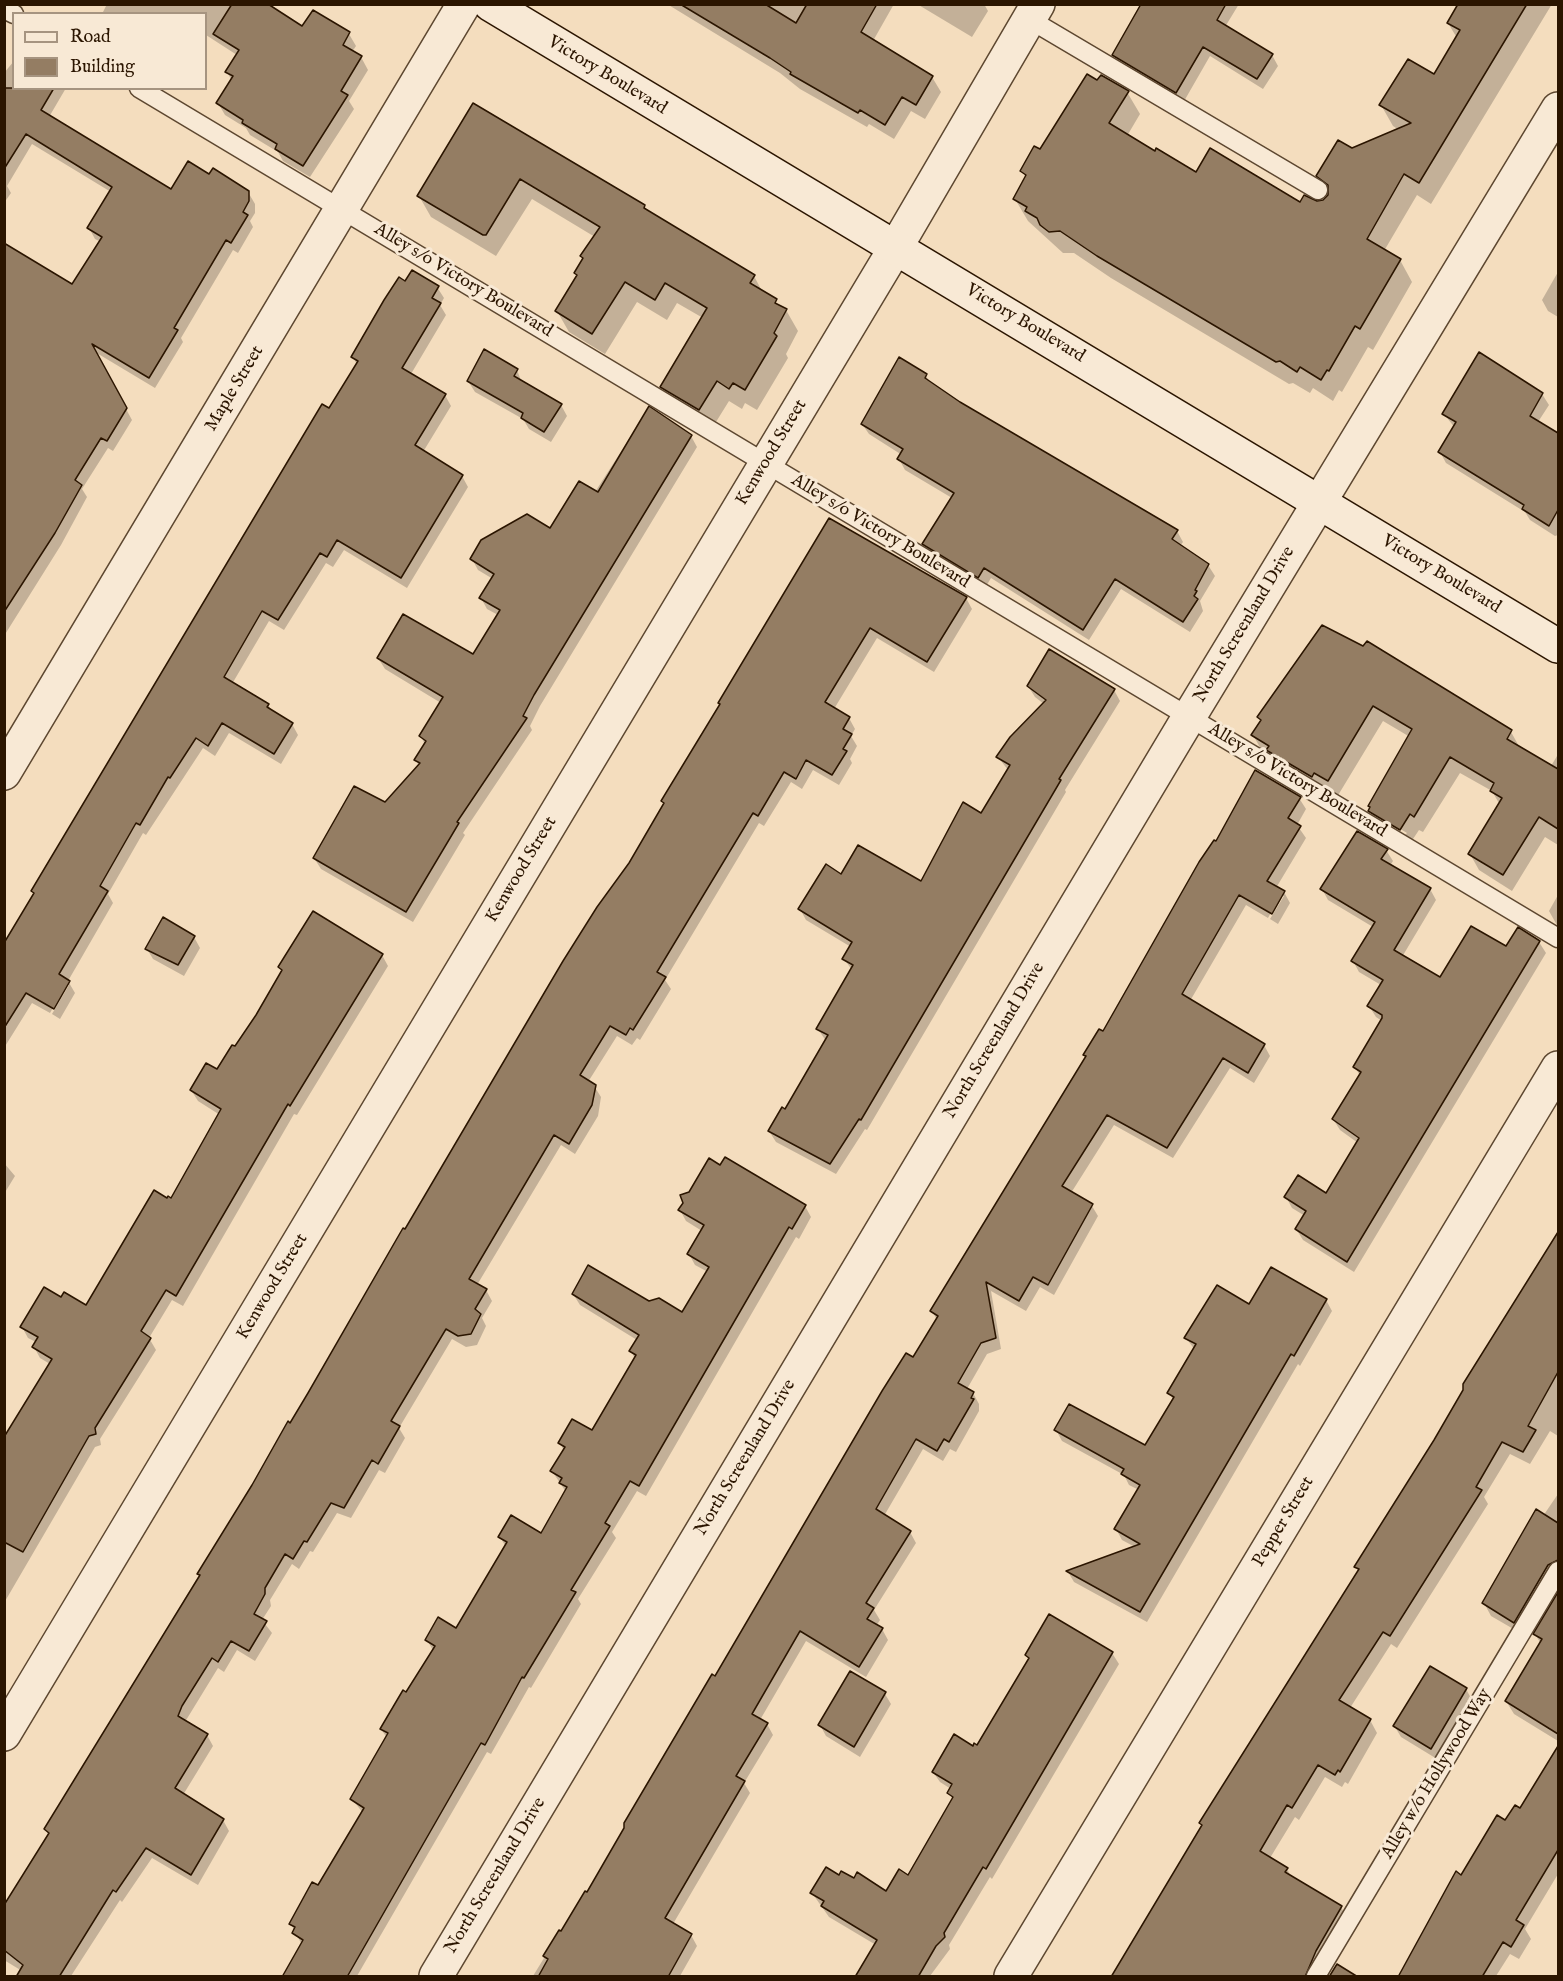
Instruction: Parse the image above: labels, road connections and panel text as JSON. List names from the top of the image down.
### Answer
{
  "streets": {
    "street": [
      "Victory Boulevard",
      "Maple Street",
      "Kenwood Street",
      "North Screenland Drive",
      "Pepper Street"
    ],
    "lane": ["Alley s/o Victory Boulevard", "Alley w/o Hollywood Way"]
  },
  "crossings": [
    ["Victory Boulevard", "Kenwood Street"],
    ["Victory Boulevard", "North Screenland Drive"],
    ["Alley s/o Victory Boulevard", "Maple Street"],
    ["Alley s/o Victory Boulevard", "Kenwood Street"],
    ["Alley s/o Victory Boulevard", "North Screenland Drive"]
  ],
  "legend": ["Road", "Building"]
}
